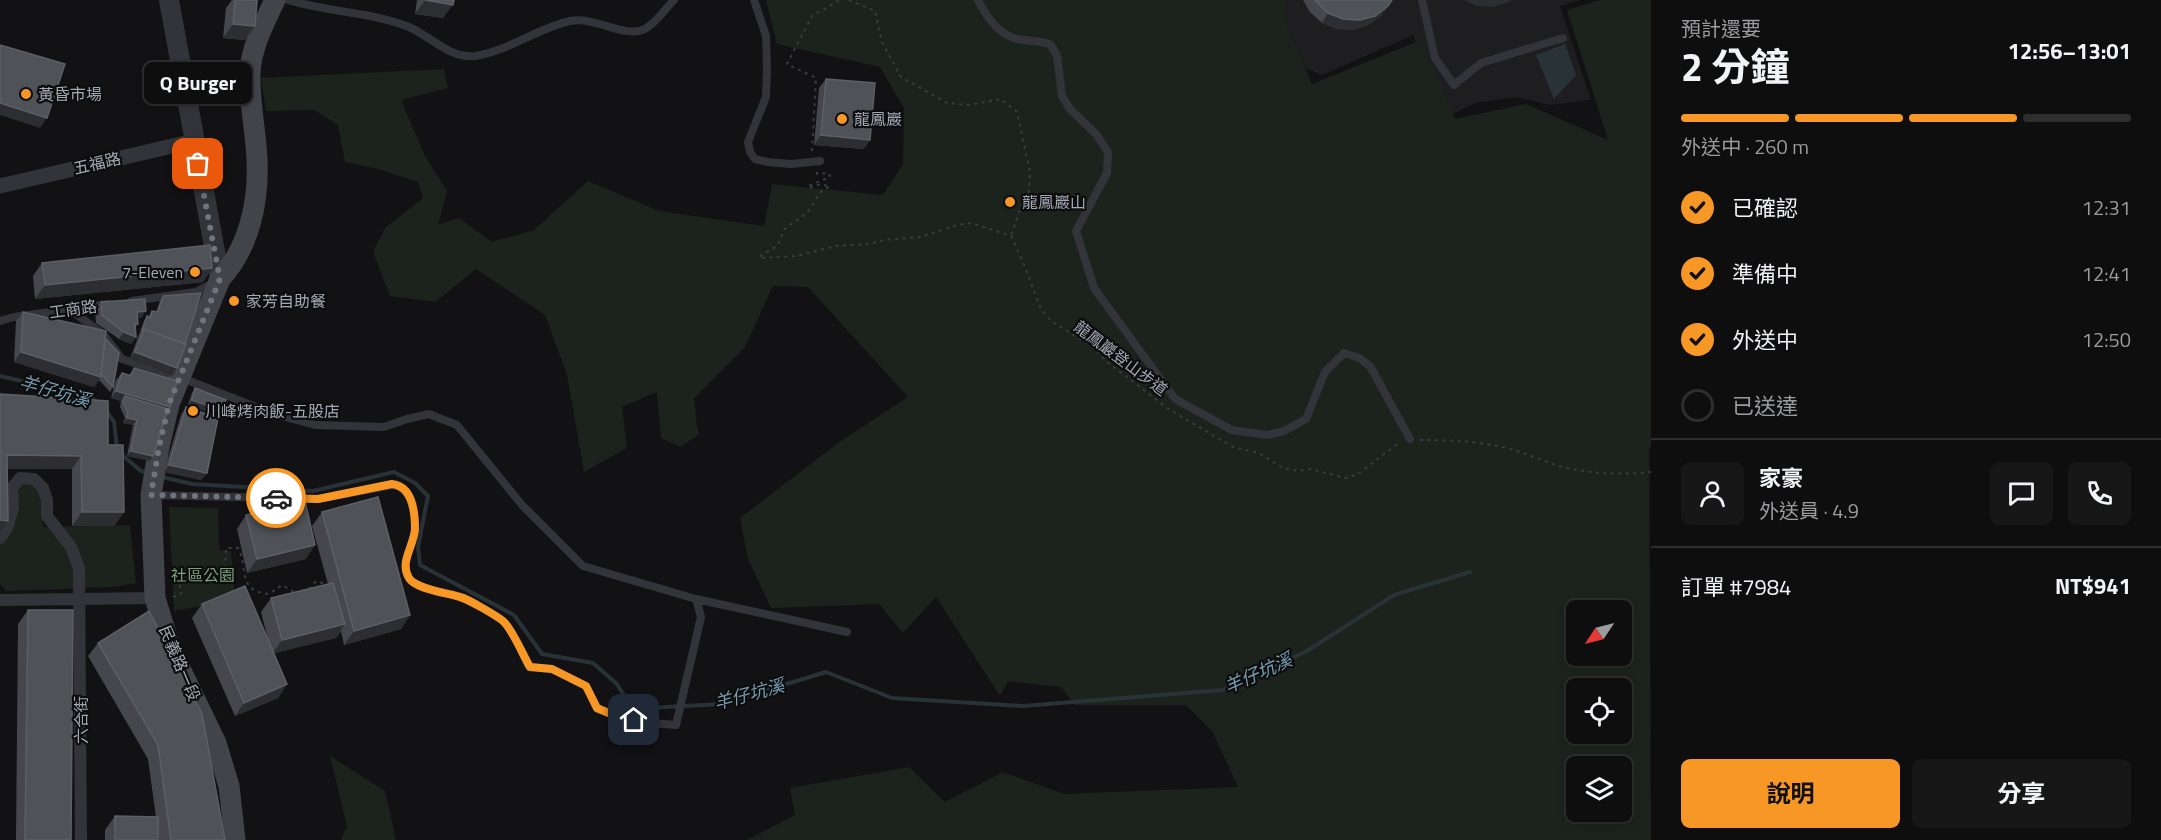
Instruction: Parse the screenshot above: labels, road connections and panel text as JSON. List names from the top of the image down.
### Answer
{
  "streets": {
    "main road": ["民義路一段"],
    "street": ["五福路", "六合街"],
    "lane": ["工商路"],
    "path": ["龍鳳巖登山步道"]
  },
  "water": ["羊仔坑溪"],
  "parks": ["社區公園"],
  "places": [
    "黃昏市場",
    "龍鳳巖",
    "Q Burger",
    "龍鳳巖山",
    "7-Eleven",
    "家芳自助餐",
    "川峰烤肉飯-五股店"
  ],
  "north": "bottom left",
  "page": {
    "heading": ["2 分鐘", "預計還要", "12:56–13:01"],
    "panel": [
      "家豪",
      "外送員 · 4.9",
      "訂單 #7984",
      "NT$941"
    ],
    "bubble": "Q Burger",
    "bar": "外送中 · 260 m",
    "list": [
      ["已確認", "12:31"],
      ["準備中", "12:41"],
      ["外送中", "12:50"],
      "已送達"
    ],
    "buttons": ["說明", "分享"]
  }
}
